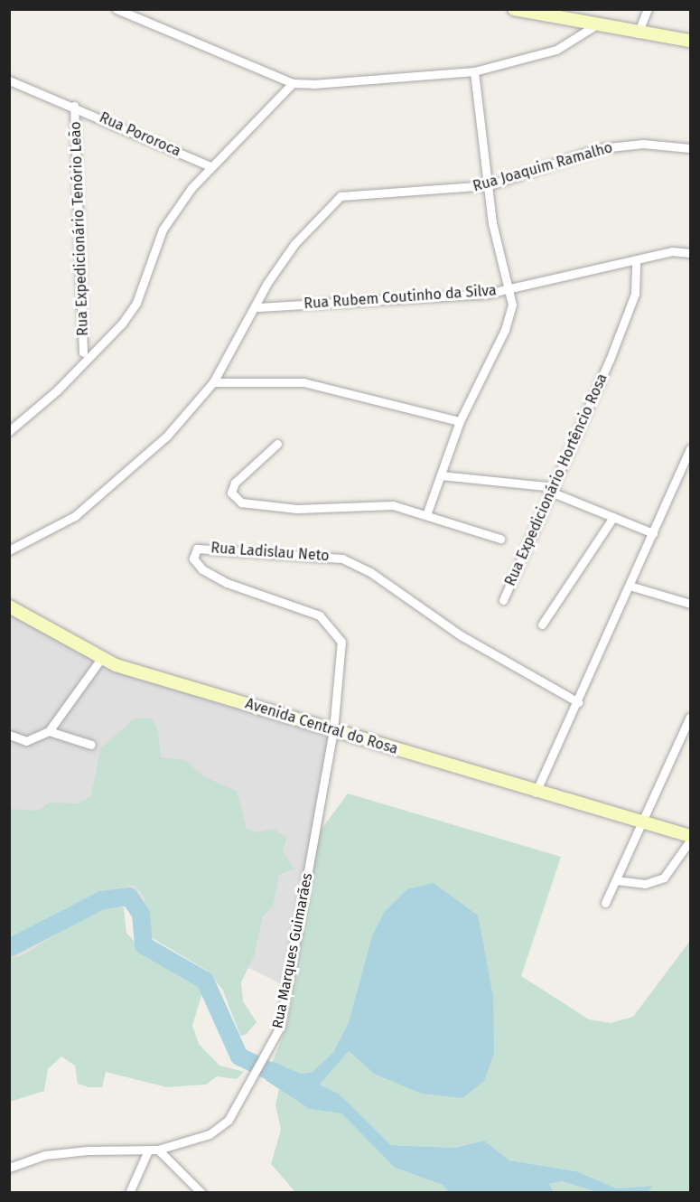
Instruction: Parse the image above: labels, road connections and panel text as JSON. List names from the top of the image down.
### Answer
{
  "streets": {
    "street": [
      "Rua Pororoca",
      "Rua Joaquim Ramalho",
      "Rua Expedicionário Tenório Leão",
      "Rua Rubem Coutinho da Silva",
      "Rua Expedicionário Hortêncio Rosa",
      "Rua Ladislau Neto",
      "Avenida Central do Rosa",
      "Rua Marques Guimarães"
    ]
  },
  "crossings": [
    ["Rua Pororoca", "Rua Expedicionário Tenório Leão"],
    ["Rua Joaquim Ramalho", "Rua Rubem Coutinho da Silva"],
    ["Rua Rubem Coutinho da Silva", "Rua Expedicionário Hortêncio Rosa"],
    ["Rua Ladislau Neto", "Avenida Central do Rosa"],
    ["Rua Ladislau Neto", "Rua Marques Guimarães"],
    ["Avenida Central do Rosa", "Rua Marques Guimarães"]
  ]
}
